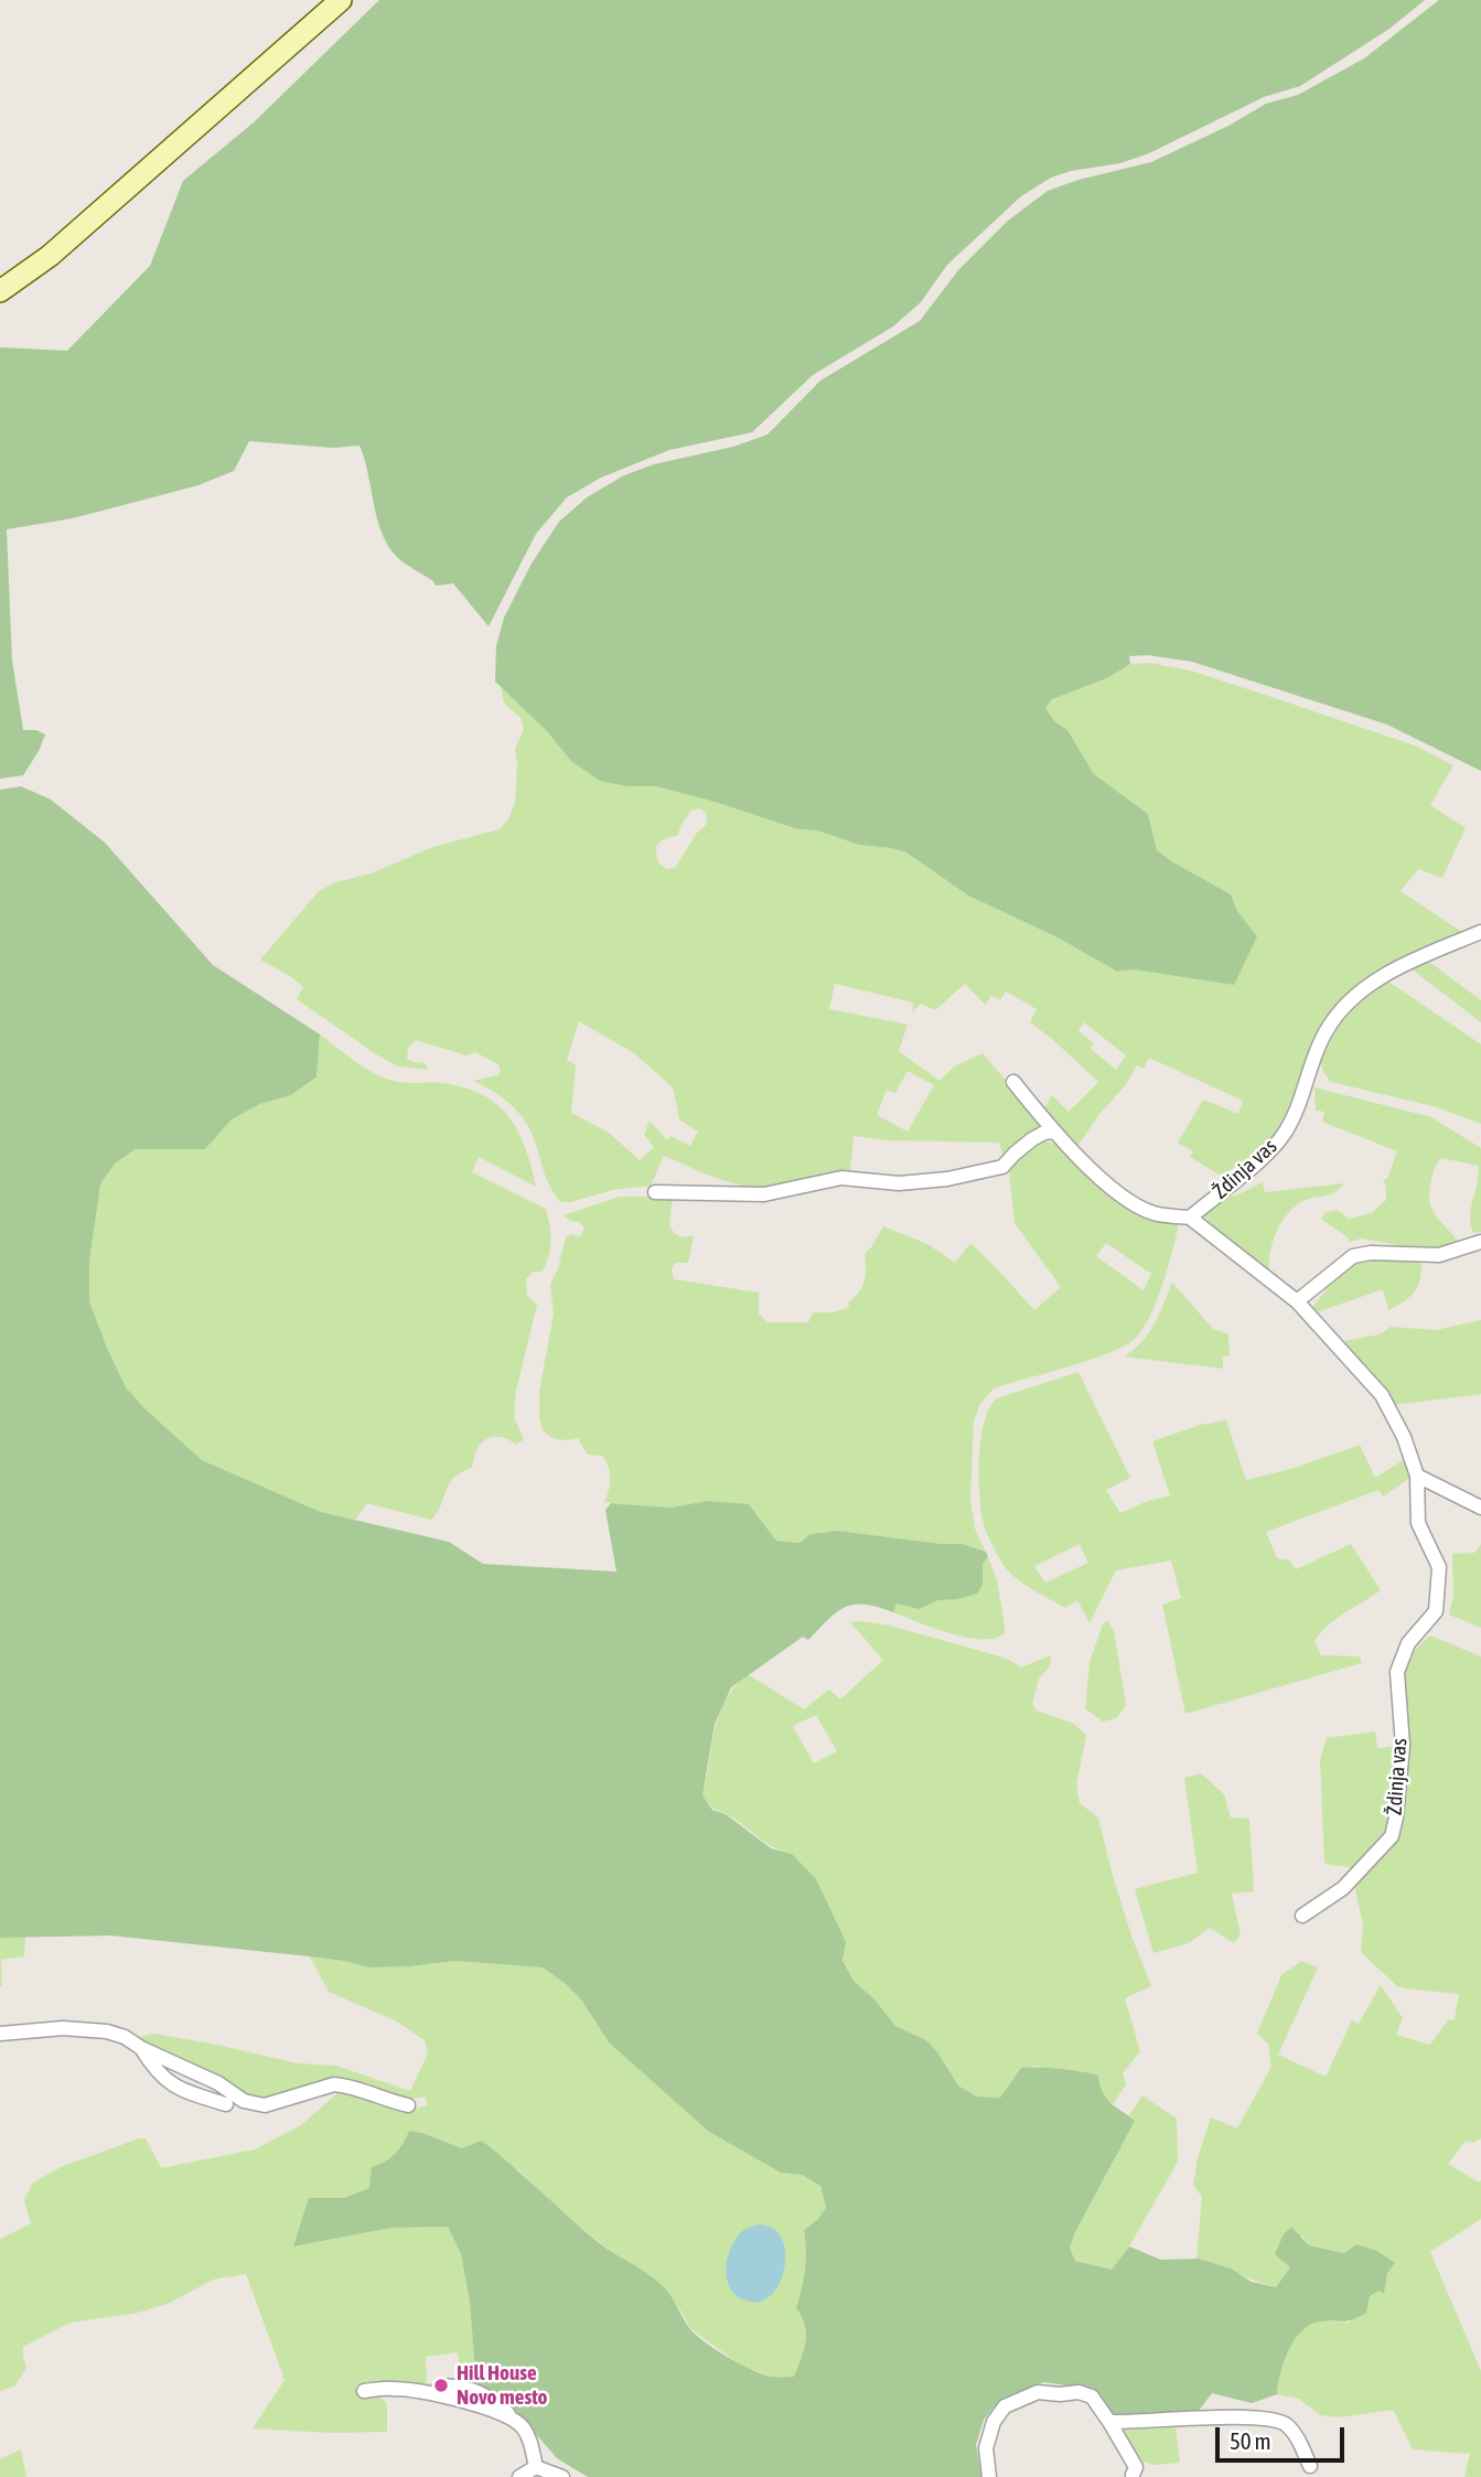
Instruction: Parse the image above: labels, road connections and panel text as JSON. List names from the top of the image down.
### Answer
{
  "streets": {
    "street": ["Ždinja vas"]
  },
  "places": ["Hill House Novo mesto"],
  "scale_bar": "50 m"
}
